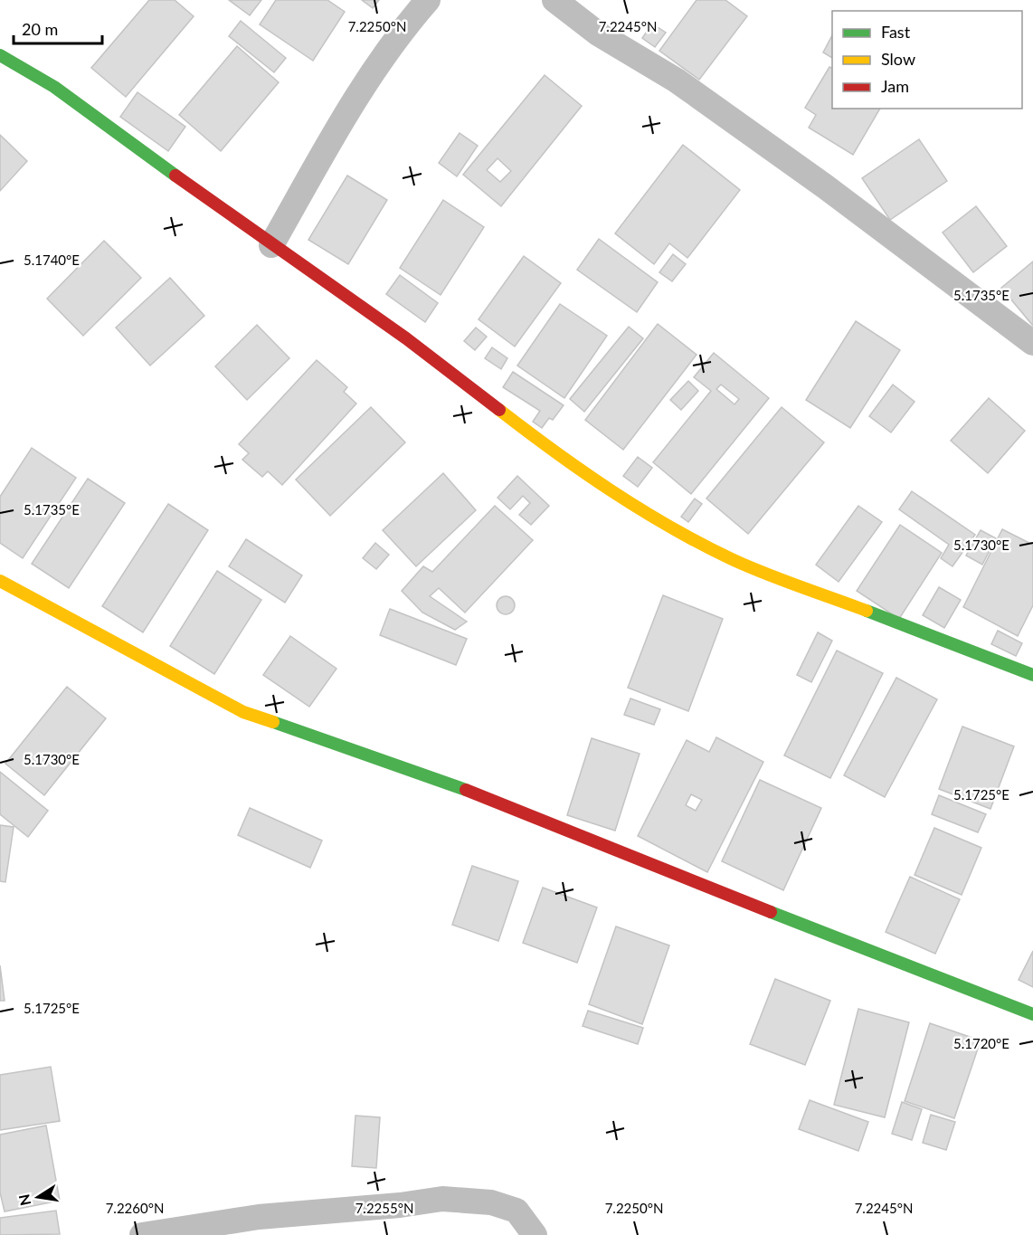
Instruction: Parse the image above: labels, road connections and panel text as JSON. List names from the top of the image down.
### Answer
{
  "legend": ["Fast", "Slow", "Jam"],
  "scale_bar": "20 m",
  "north": "left",
  "coordinates": [
    "7.2250°N",
    "7.2245°N",
    "5.1740°E",
    "5.1735°E",
    "5.1730°E",
    "5.1725°E",
    "5.1720°E",
    "7.2260°N",
    "7.2255°N"
  ]
}
